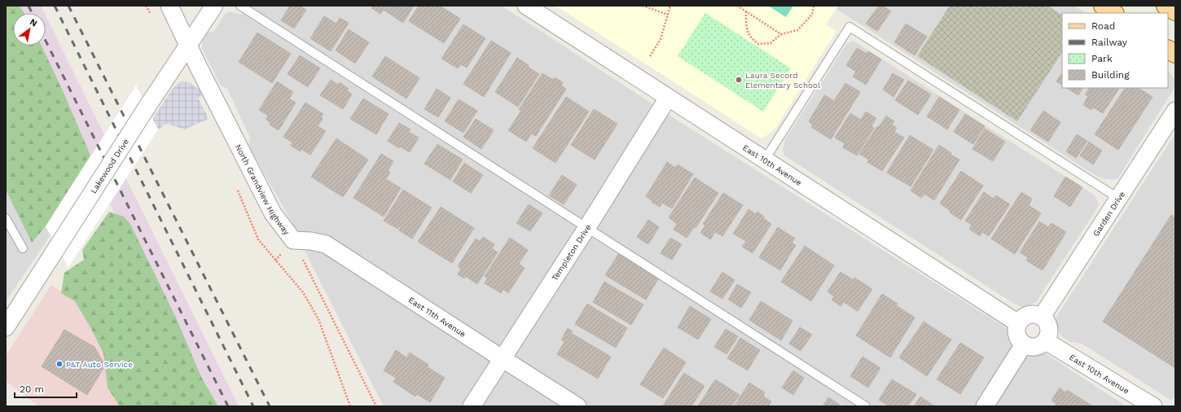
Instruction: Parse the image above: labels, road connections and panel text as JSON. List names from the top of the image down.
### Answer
{
  "streets": {
    "street": [
      "East 10th Avenue",
      "Lakewood Drive",
      "North Grandview Highway",
      "Garden Drive",
      "Templeton Drive",
      "East 11th Avenue"
    ]
  },
  "crossings": [
    ["East 10th Avenue", "Garden Drive"],
    ["East 10th Avenue", "Templeton Drive"],
    ["Lakewood Drive", "North Grandview Highway"],
    ["North Grandview Highway", "East 11th Avenue"],
    ["Templeton Drive", "East 11th Avenue"]
  ],
  "places": ["Laura Secord Elementary School", "P&T Auto Service"],
  "legend": [
    "Road",
    "Railway",
    "Park",
    "Building"
  ],
  "scale_bar": "20 m",
  "north": "top right"
}
